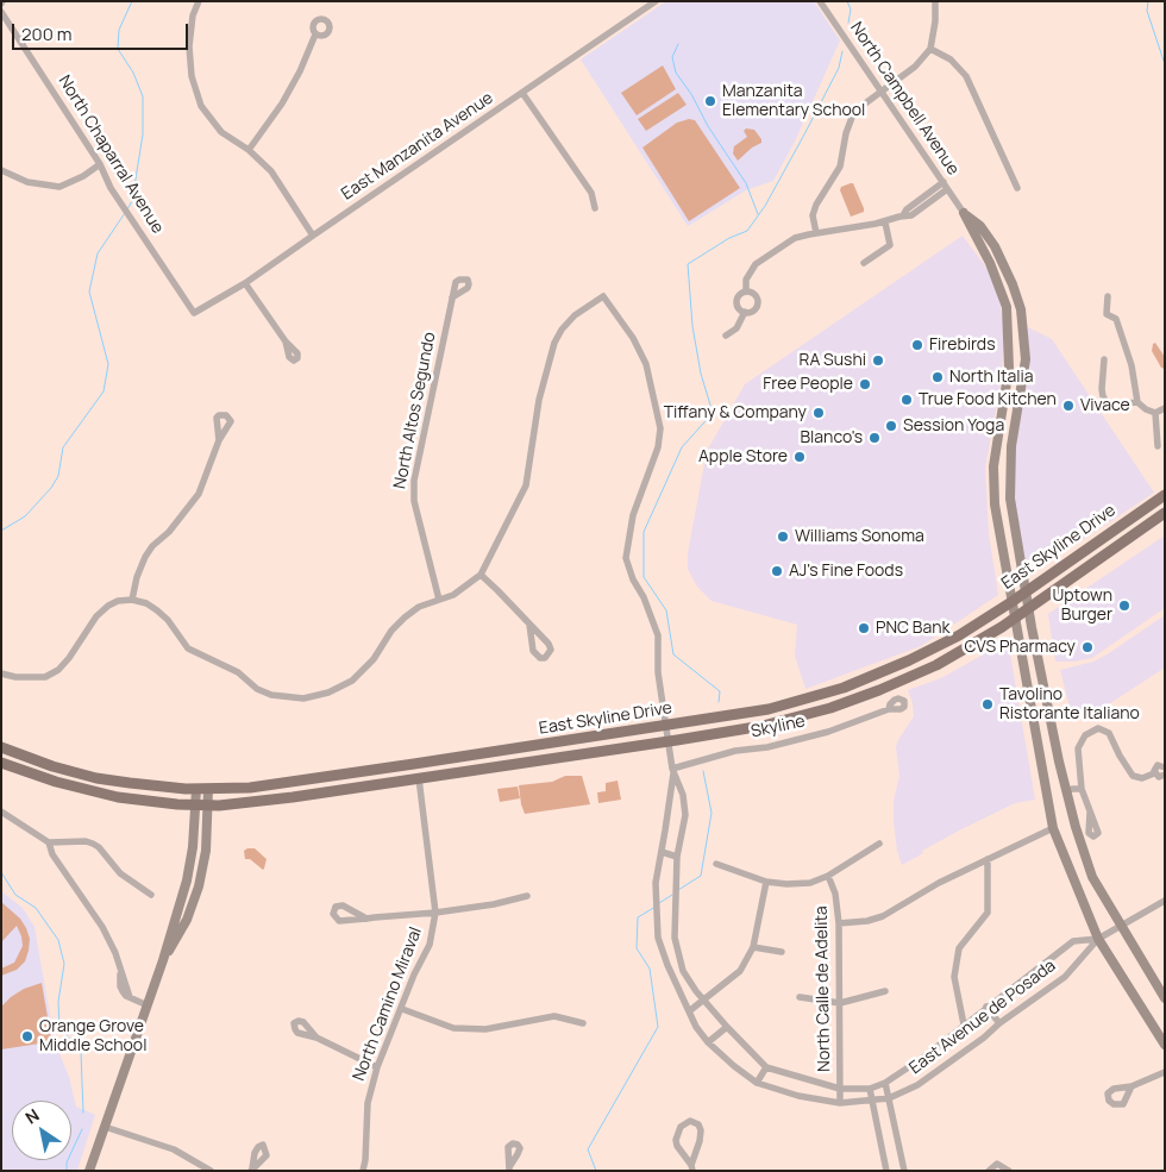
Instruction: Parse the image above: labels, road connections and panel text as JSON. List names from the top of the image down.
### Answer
{
  "streets": {
    "main road": ["North Campbell Avenue", "East Skyline Drive"],
    "street": [
      "East Manzanita Avenue",
      "North Chaparral Avenue",
      "North Altos Segundo",
      "Skyline",
      "North Calle de Adelita",
      "North Camino Miraval",
      "East Avenue de Posada"
    ]
  },
  "crossings": [
    ["North Campbell Avenue", "East Skyline Drive"],
    ["North Campbell Avenue", "East Avenue de Posada"],
    ["East Manzanita Avenue", "North Chaparral Avenue"],
    ["East Skyline Drive", "North Camino Miraval"],
    ["East Skyline Drive", "East Avenue de Posada"],
    ["Skyline", "East Avenue de Posada"],
    ["North Calle de Adelita", "East Avenue de Posada"]
  ],
  "places": [
    "Manzanita Elementary School",
    "Firebirds",
    "RA Sushi",
    "North Italia",
    "Free People",
    "True Food Kitchen",
    "Vivace",
    "Tiffany & Company",
    "Session Yoga",
    "Blanco's",
    "Apple Store",
    "Williams Sonoma",
    "AJ's Fine Foods",
    "Uptown Burger",
    "PNC Bank",
    "CVS Pharmacy",
    "Tavolino Ristorante Italiano",
    "Orange Grove Middle School"
  ],
  "scale_bar": "200 m",
  "north": "top left"
}
